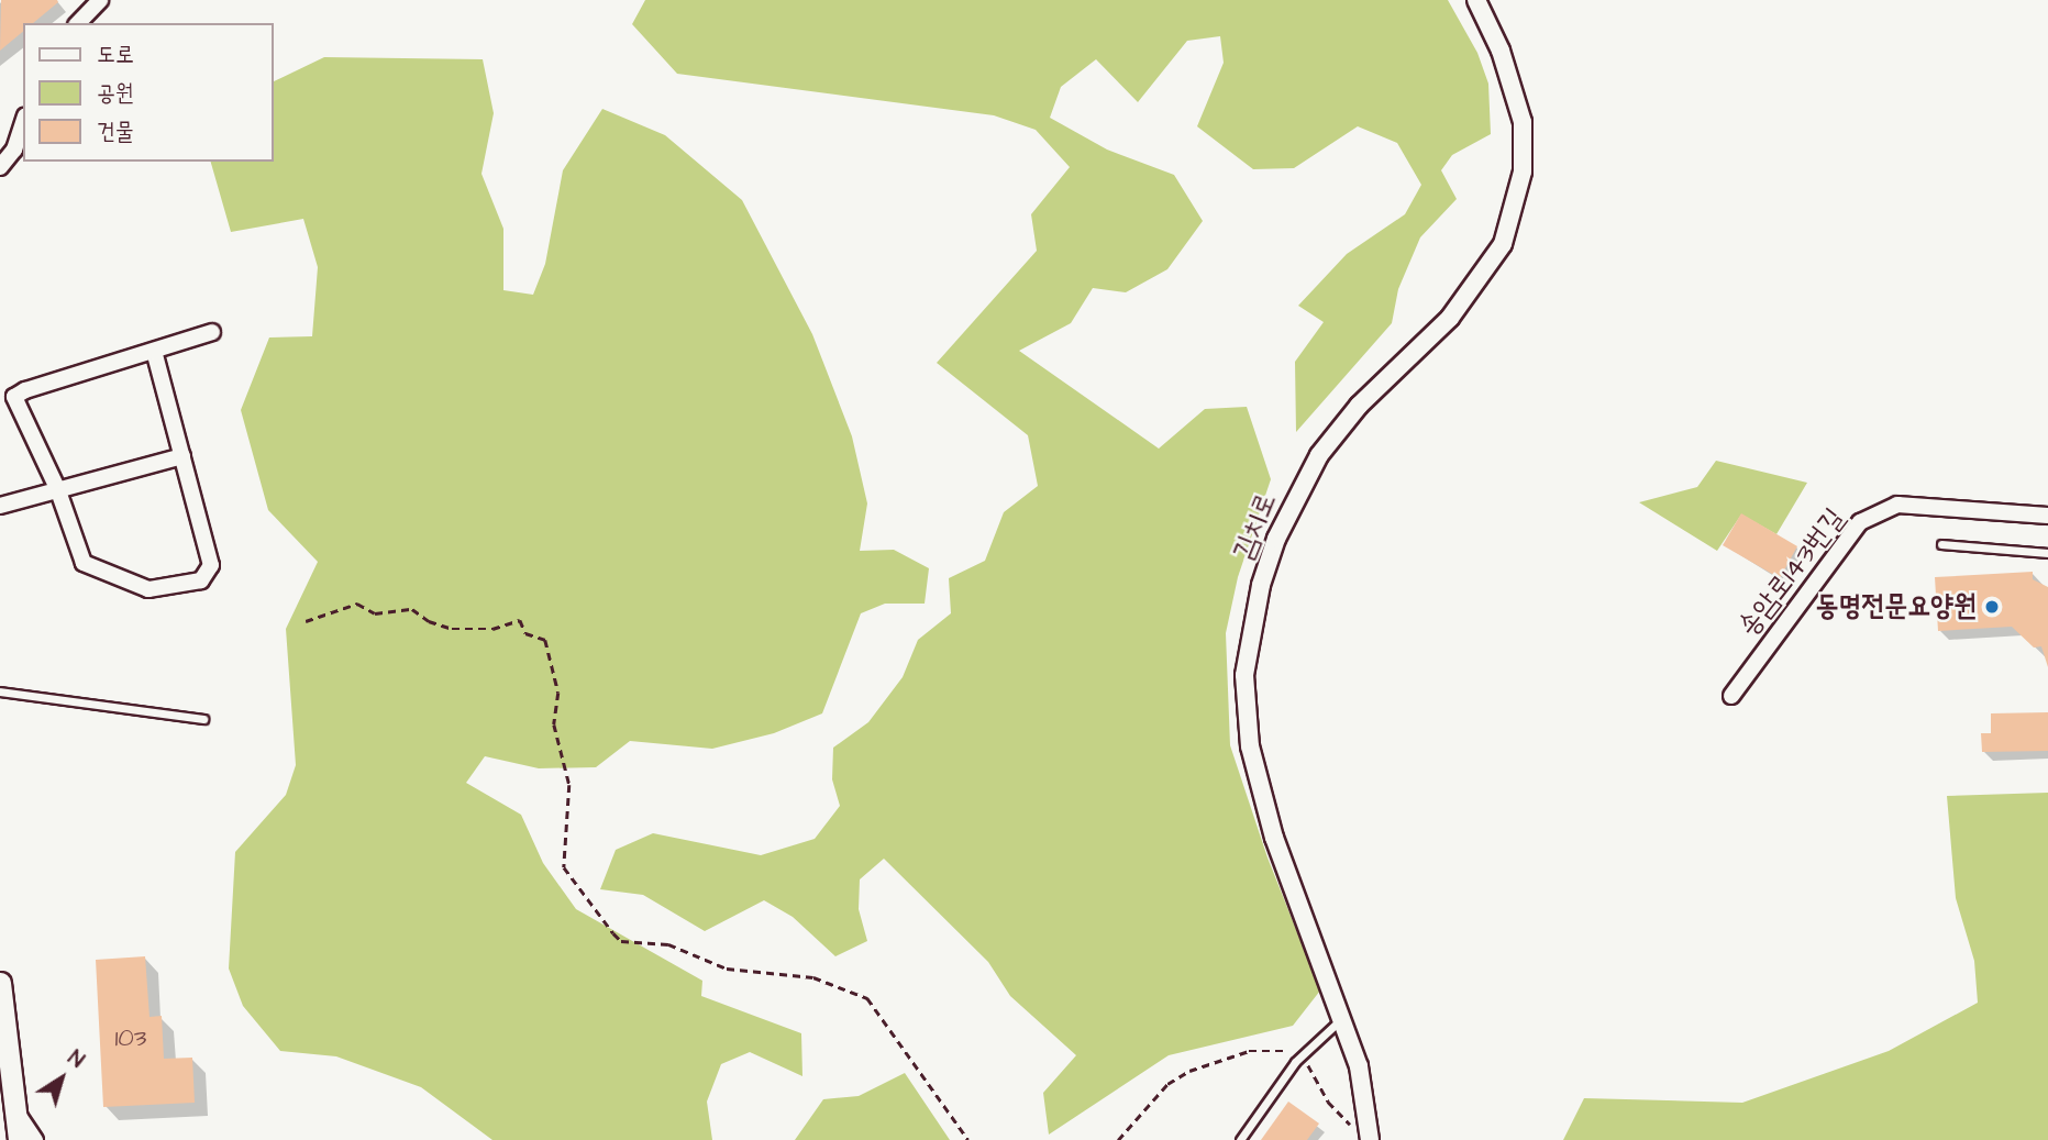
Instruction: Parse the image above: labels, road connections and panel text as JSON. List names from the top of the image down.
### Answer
{
  "streets": {
    "street": ["김치로", "송암로143번길"]
  },
  "places": ["동명전문요양원"],
  "house_numbers": ["103"],
  "legend": ["도로", "공원", "건물"],
  "north": "top right"
}
